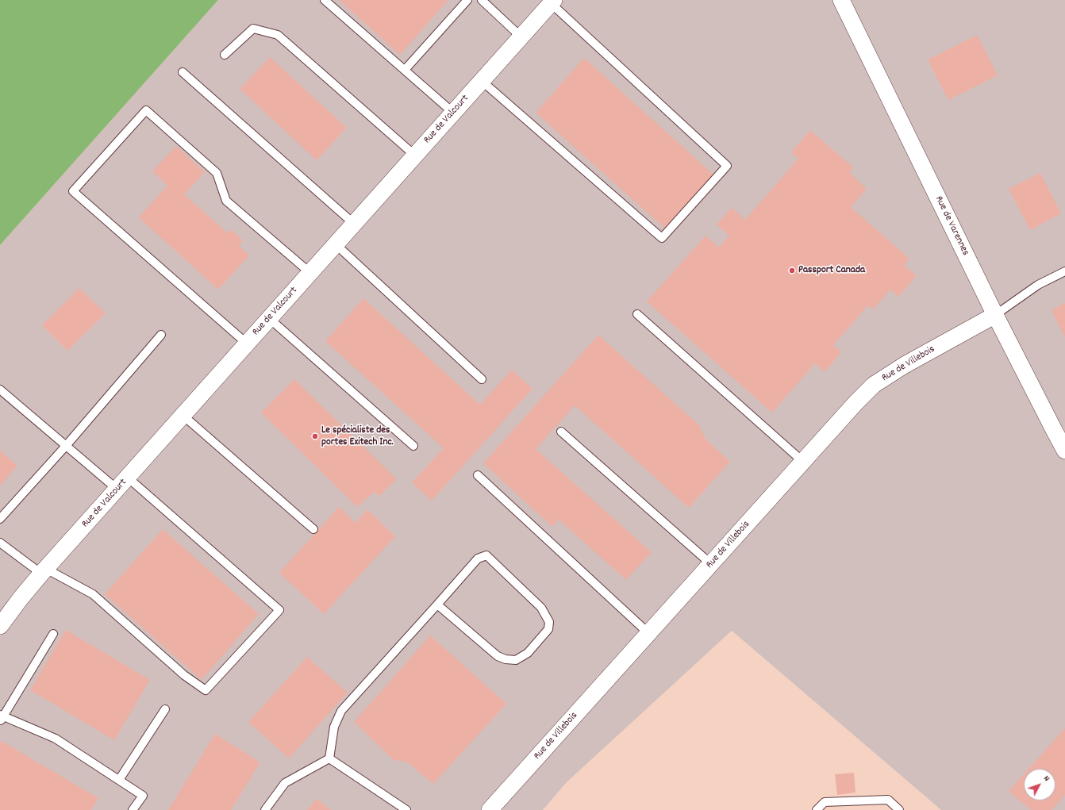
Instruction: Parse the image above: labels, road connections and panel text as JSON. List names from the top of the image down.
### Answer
{
  "streets": {
    "street": ["Rue de Valcourt", "Rue de Varennes", "Rue de Villebois"]
  },
  "crossings": [
    ["Rue de Varennes", "Rue de Villebois"]
  ],
  "places": ["Passport Canada", "Le spécialiste des portes Exitech Inc."],
  "north": "top right"
}
